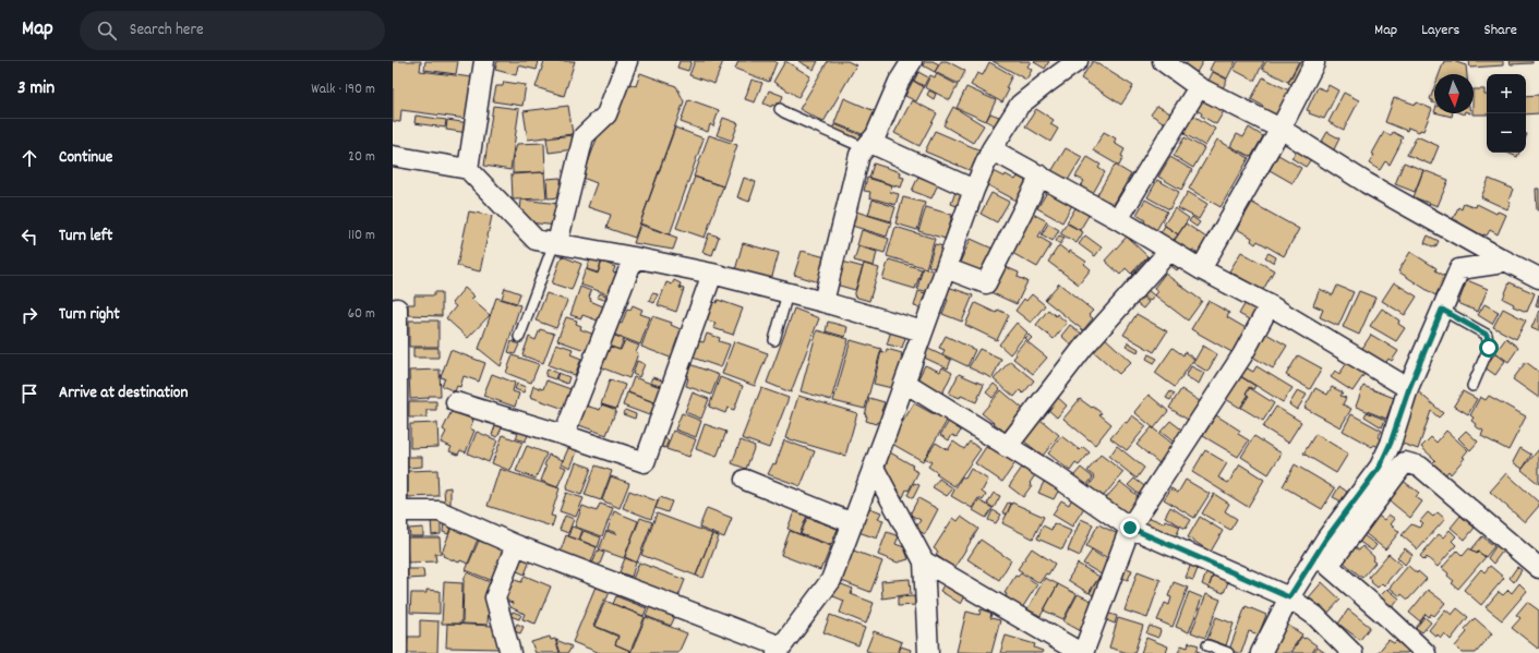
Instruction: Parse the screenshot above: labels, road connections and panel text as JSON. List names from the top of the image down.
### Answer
{
  "north": "bottom",
  "page": {
    "header": "Map",
    "search": "Search here",
    "nav": ["Map", "Layers", "Share"],
    "heading": ["3 min", "Walk · 190 m"],
    "map_buttons": ["+", "−"],
    "list": [
      ["Continue", "20 m"],
      ["Turn left", "110 m"],
      ["Turn right", "60 m"],
      "Arrive at destination"
    ]
  }
}
